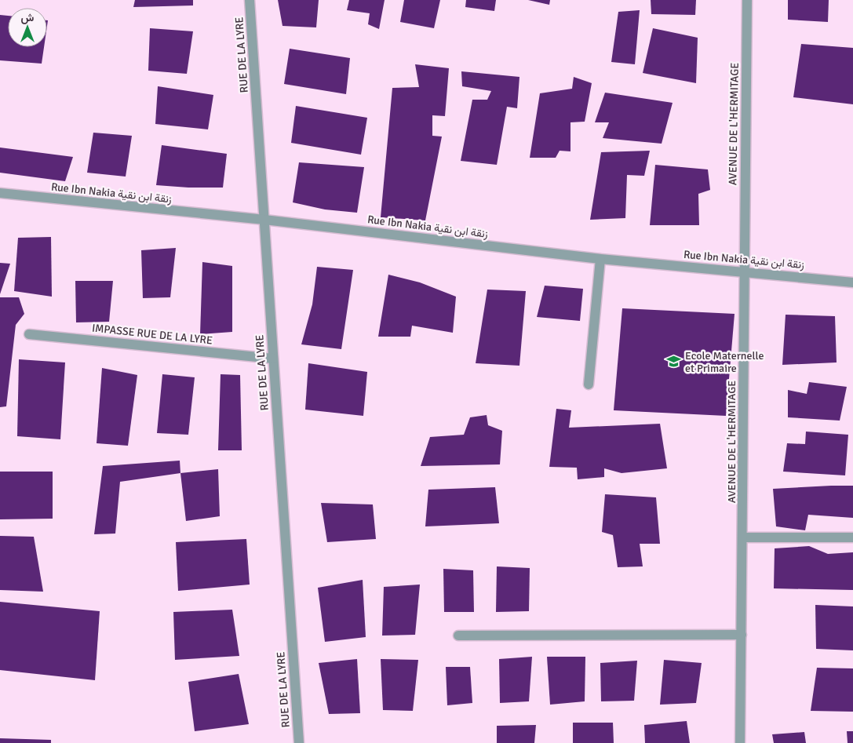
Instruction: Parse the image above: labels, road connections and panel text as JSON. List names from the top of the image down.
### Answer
{
  "streets": {
    "street": [
      "RUE DE LA LYRE",
      "AVENUE DE L'HERMITAGE",
      "Rue Ibn Nakia زنقة ابن نقية",
      "IMPASSE RUE DE LA LYRE"
    ]
  },
  "crossings": [
    ["RUE DE LA LYRE", "Rue Ibn Nakia زنقة ابن نقية"],
    ["RUE DE LA LYRE", "IMPASSE RUE DE LA LYRE"],
    ["AVENUE DE L'HERMITAGE", "Rue Ibn Nakia زنقة ابن نقية"]
  ],
  "places": {
    "school or university": ["Ecole Maternelle et Primaire"]
  },
  "north": "top"
}
